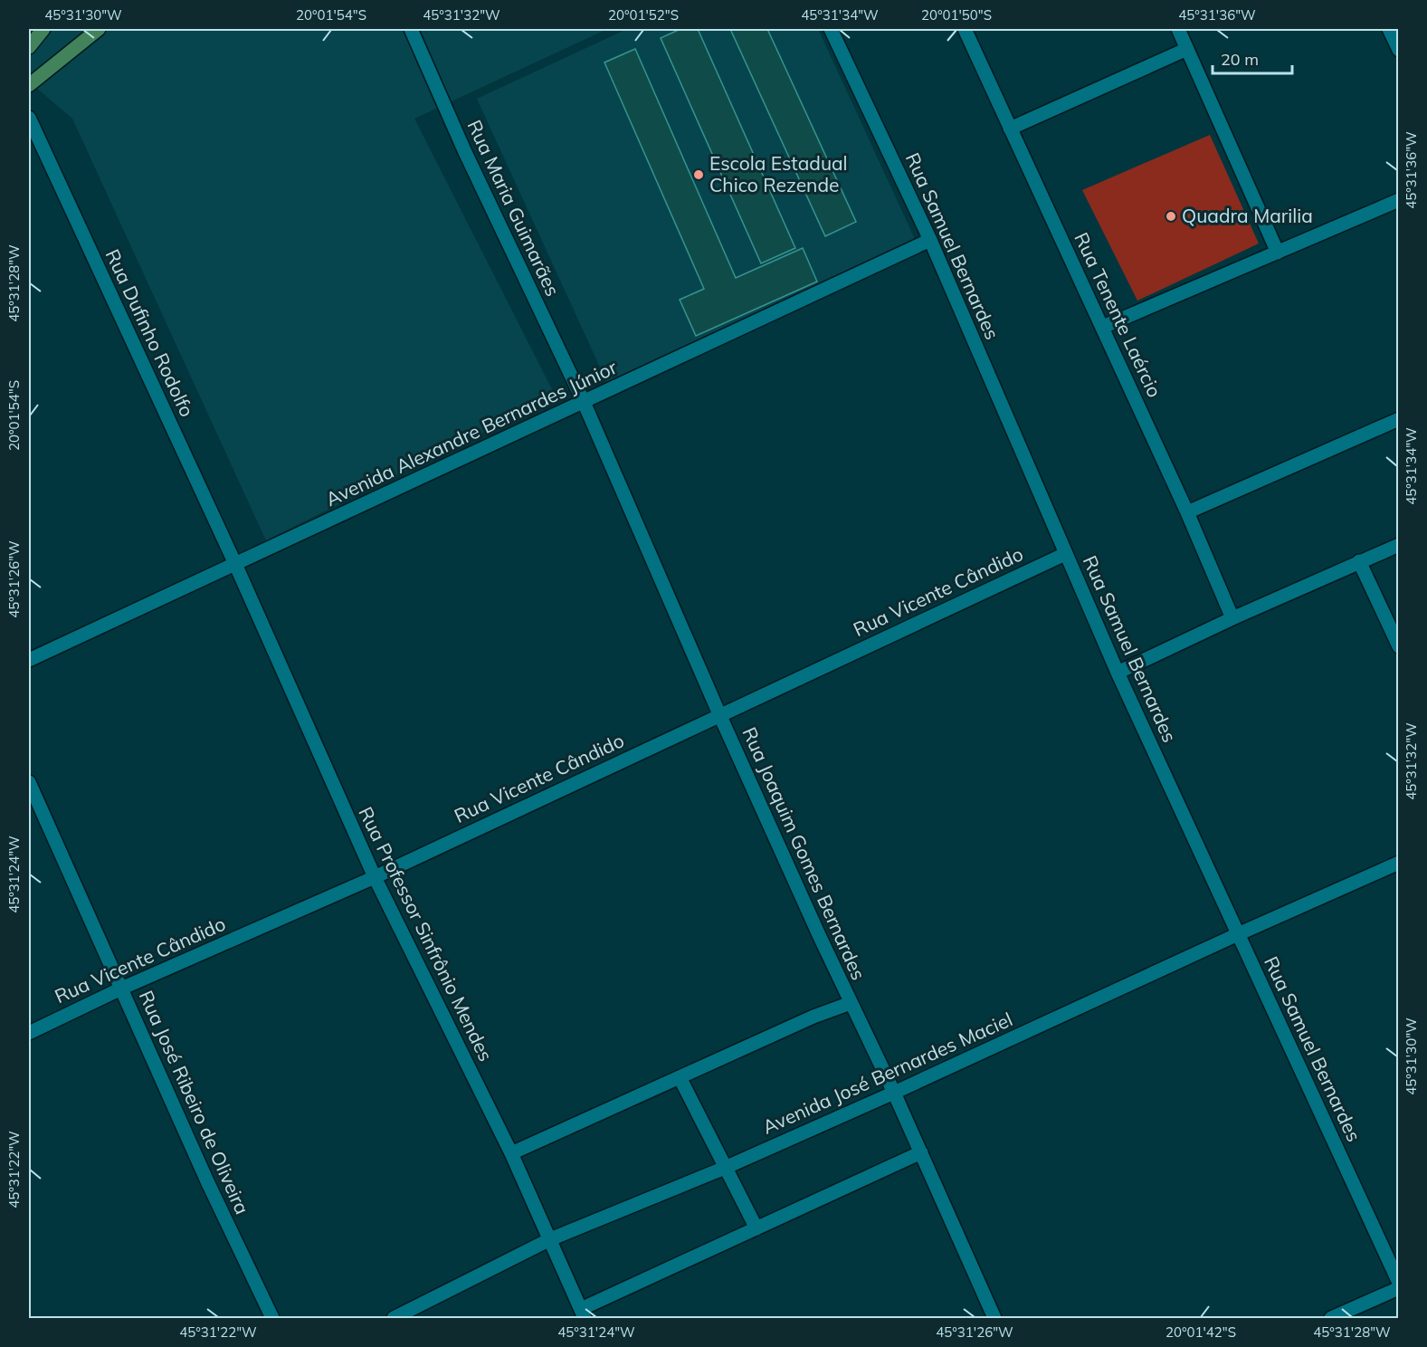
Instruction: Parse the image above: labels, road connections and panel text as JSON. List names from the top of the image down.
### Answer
{
  "streets": {
    "street": [
      "Rua Maria Guimarães",
      "Rua Samuel Bernardes",
      "Rua Tenente Laércio",
      "Rua Dufinho Rodolfo",
      "Avenida Alexandre Bernardes Júnior",
      "Rua Vicente Cândido",
      "Rua Joaquim Gomes Bernardes",
      "Rua Professor Sinfrônio Mendes",
      "Avenida José Bernardes Maciel",
      "Rua José Ribeiro de Oliveira"
    ]
  },
  "crossings": [
    ["Rua Maria Guimarães", "Avenida Alexandre Bernardes Júnior"],
    ["Rua Maria Guimarães", "Rua Joaquim Gomes Bernardes"],
    ["Rua Samuel Bernardes", "Avenida Alexandre Bernardes Júnior"],
    ["Rua Samuel Bernardes", "Rua Vicente Cândido"],
    ["Rua Samuel Bernardes", "Avenida José Bernardes Maciel"],
    ["Rua Dufinho Rodolfo", "Avenida Alexandre Bernardes Júnior"],
    ["Rua Dufinho Rodolfo", "Rua Professor Sinfrônio Mendes"],
    ["Avenida Alexandre Bernardes Júnior", "Rua Joaquim Gomes Bernardes"],
    ["Avenida Alexandre Bernardes Júnior", "Rua Professor Sinfrônio Mendes"],
    ["Rua Vicente Cândido", "Rua Joaquim Gomes Bernardes"],
    ["Rua Vicente Cândido", "Rua Professor Sinfrônio Mendes"],
    ["Rua Vicente Cândido", "Rua José Ribeiro de Oliveira"],
    ["Rua Joaquim Gomes Bernardes", "Avenida José Bernardes Maciel"],
    ["Rua Professor Sinfrônio Mendes", "Avenida José Bernardes Maciel"]
  ],
  "places": ["Escola Estadual Chico Rezende", "Quadra Marilia"],
  "scale_bar": "20 m",
  "coordinates": [
    "45°31'30\"W",
    "20°01'54\"S",
    "45°31'32\"W",
    "20°01'52\"S",
    "45°31'34\"W",
    "20°01'50\"S",
    "45°31'36\"W",
    "45°31'28\"W",
    "45°31'26\"W",
    "45°31'24\"W",
    "45°31'22\"W",
    "20°01'42\"S"
  ]
}
